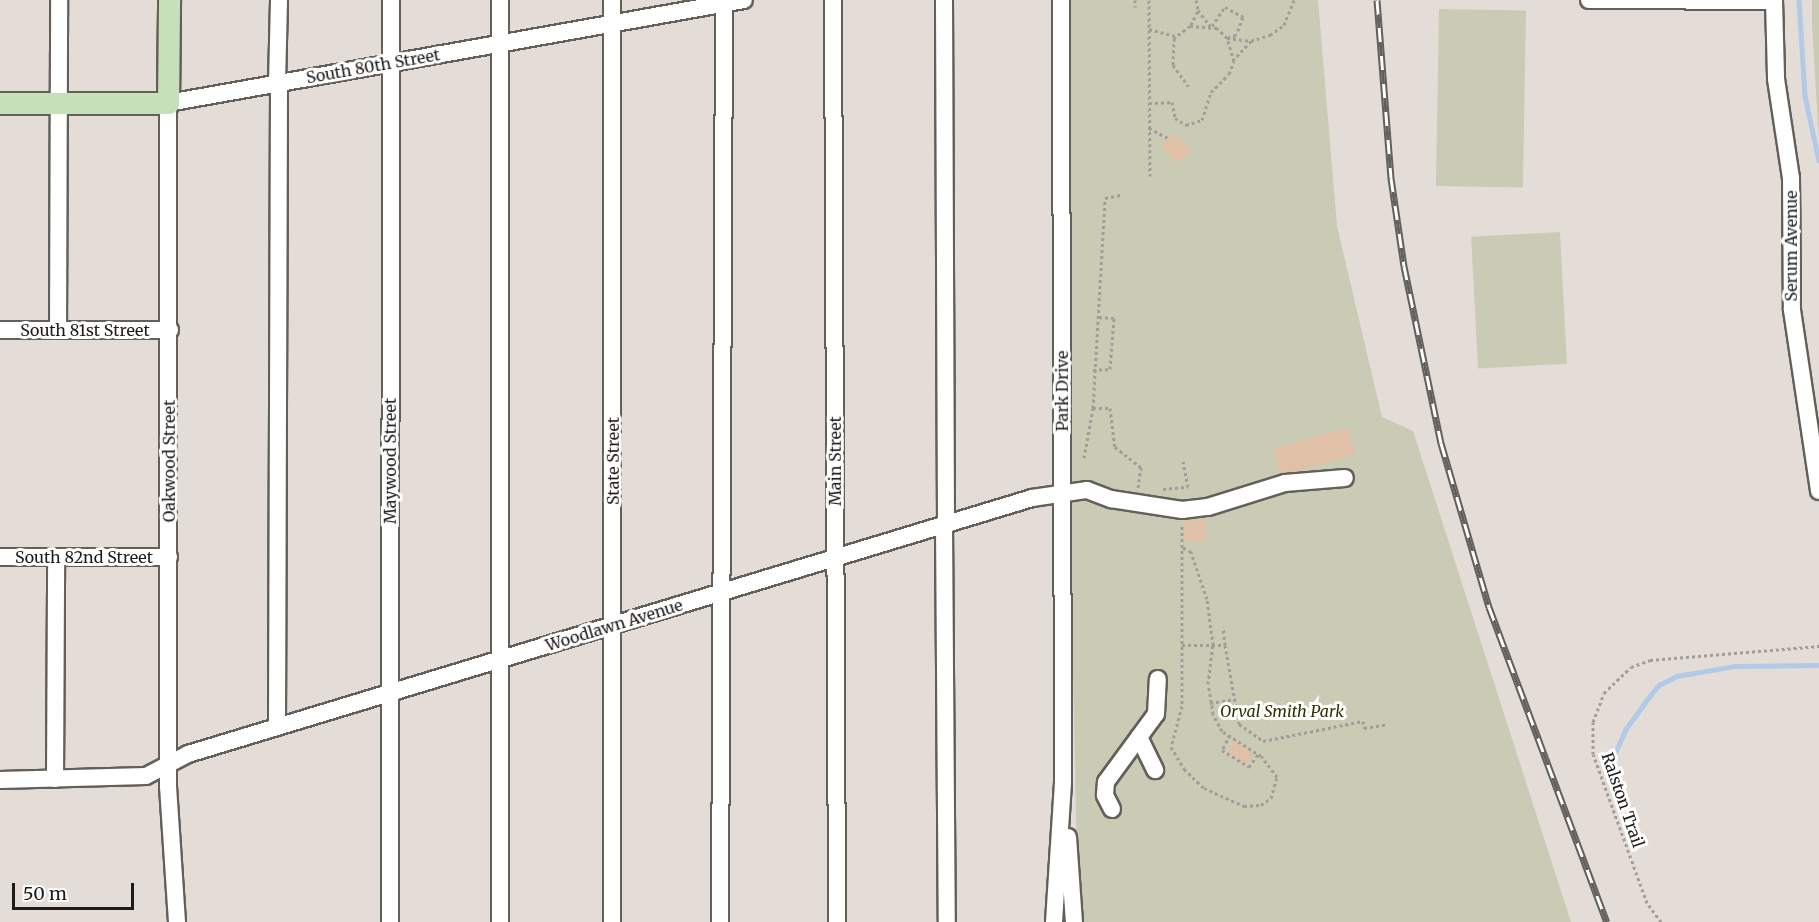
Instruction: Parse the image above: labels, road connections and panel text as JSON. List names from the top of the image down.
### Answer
{
  "streets": {
    "main road": ["South 80th Street", "Oakwood Street"],
    "street": [
      "Serum Avenue",
      "South 81st Street",
      "Park Drive",
      "Maywood Street",
      "State Street",
      "Main Street",
      "South 82nd Street",
      "Woodlawn Avenue"
    ],
    "path": ["Ralston Trail"]
  },
  "crossings": [
    ["South 80th Street", "Oakwood Street"],
    ["South 80th Street", "Maywood Street"],
    ["South 80th Street", "State Street"],
    ["South 81st Street", "Oakwood Street"],
    ["Park Drive", "Woodlawn Avenue"],
    ["Oakwood Street", "South 82nd Street"],
    ["Oakwood Street", "Woodlawn Avenue"],
    ["Maywood Street", "Woodlawn Avenue"],
    ["State Street", "Woodlawn Avenue"],
    ["Main Street", "Woodlawn Avenue"]
  ],
  "parks": ["Orval Smith Park"],
  "scale_bar": "50 m"
}
